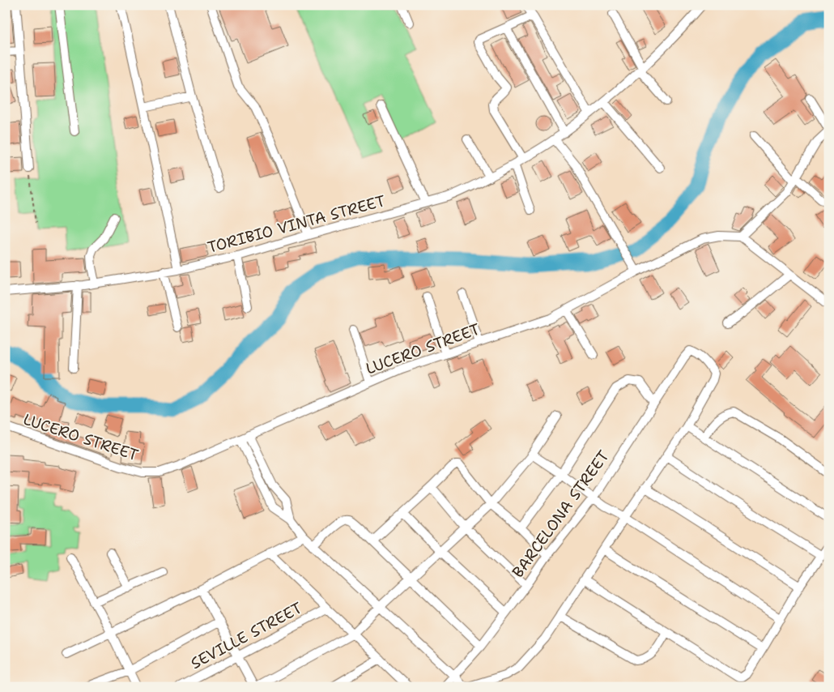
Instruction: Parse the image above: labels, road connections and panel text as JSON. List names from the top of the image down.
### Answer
{
  "streets": {
    "street": [
      "TORIBIO VINTA STREET",
      "LUCERO STREET",
      "BARCELONA STREET",
      "SEVILLE STREET"
    ]
  }
}
